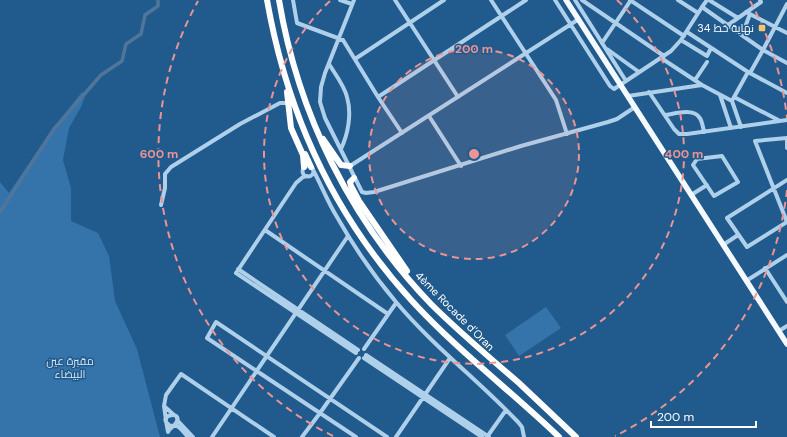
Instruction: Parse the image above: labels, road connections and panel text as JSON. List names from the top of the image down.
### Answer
{
  "streets": {
    "highway": ["4ème Rocade d'Oran"]
  },
  "parks": ["مقبرة عين البيضاء"],
  "places": {
    "transit": ["نهاية خط 34"]
  },
  "scale_bar": "200 m",
  "rings": ["200 m", "400 m", "600 m"]
}
